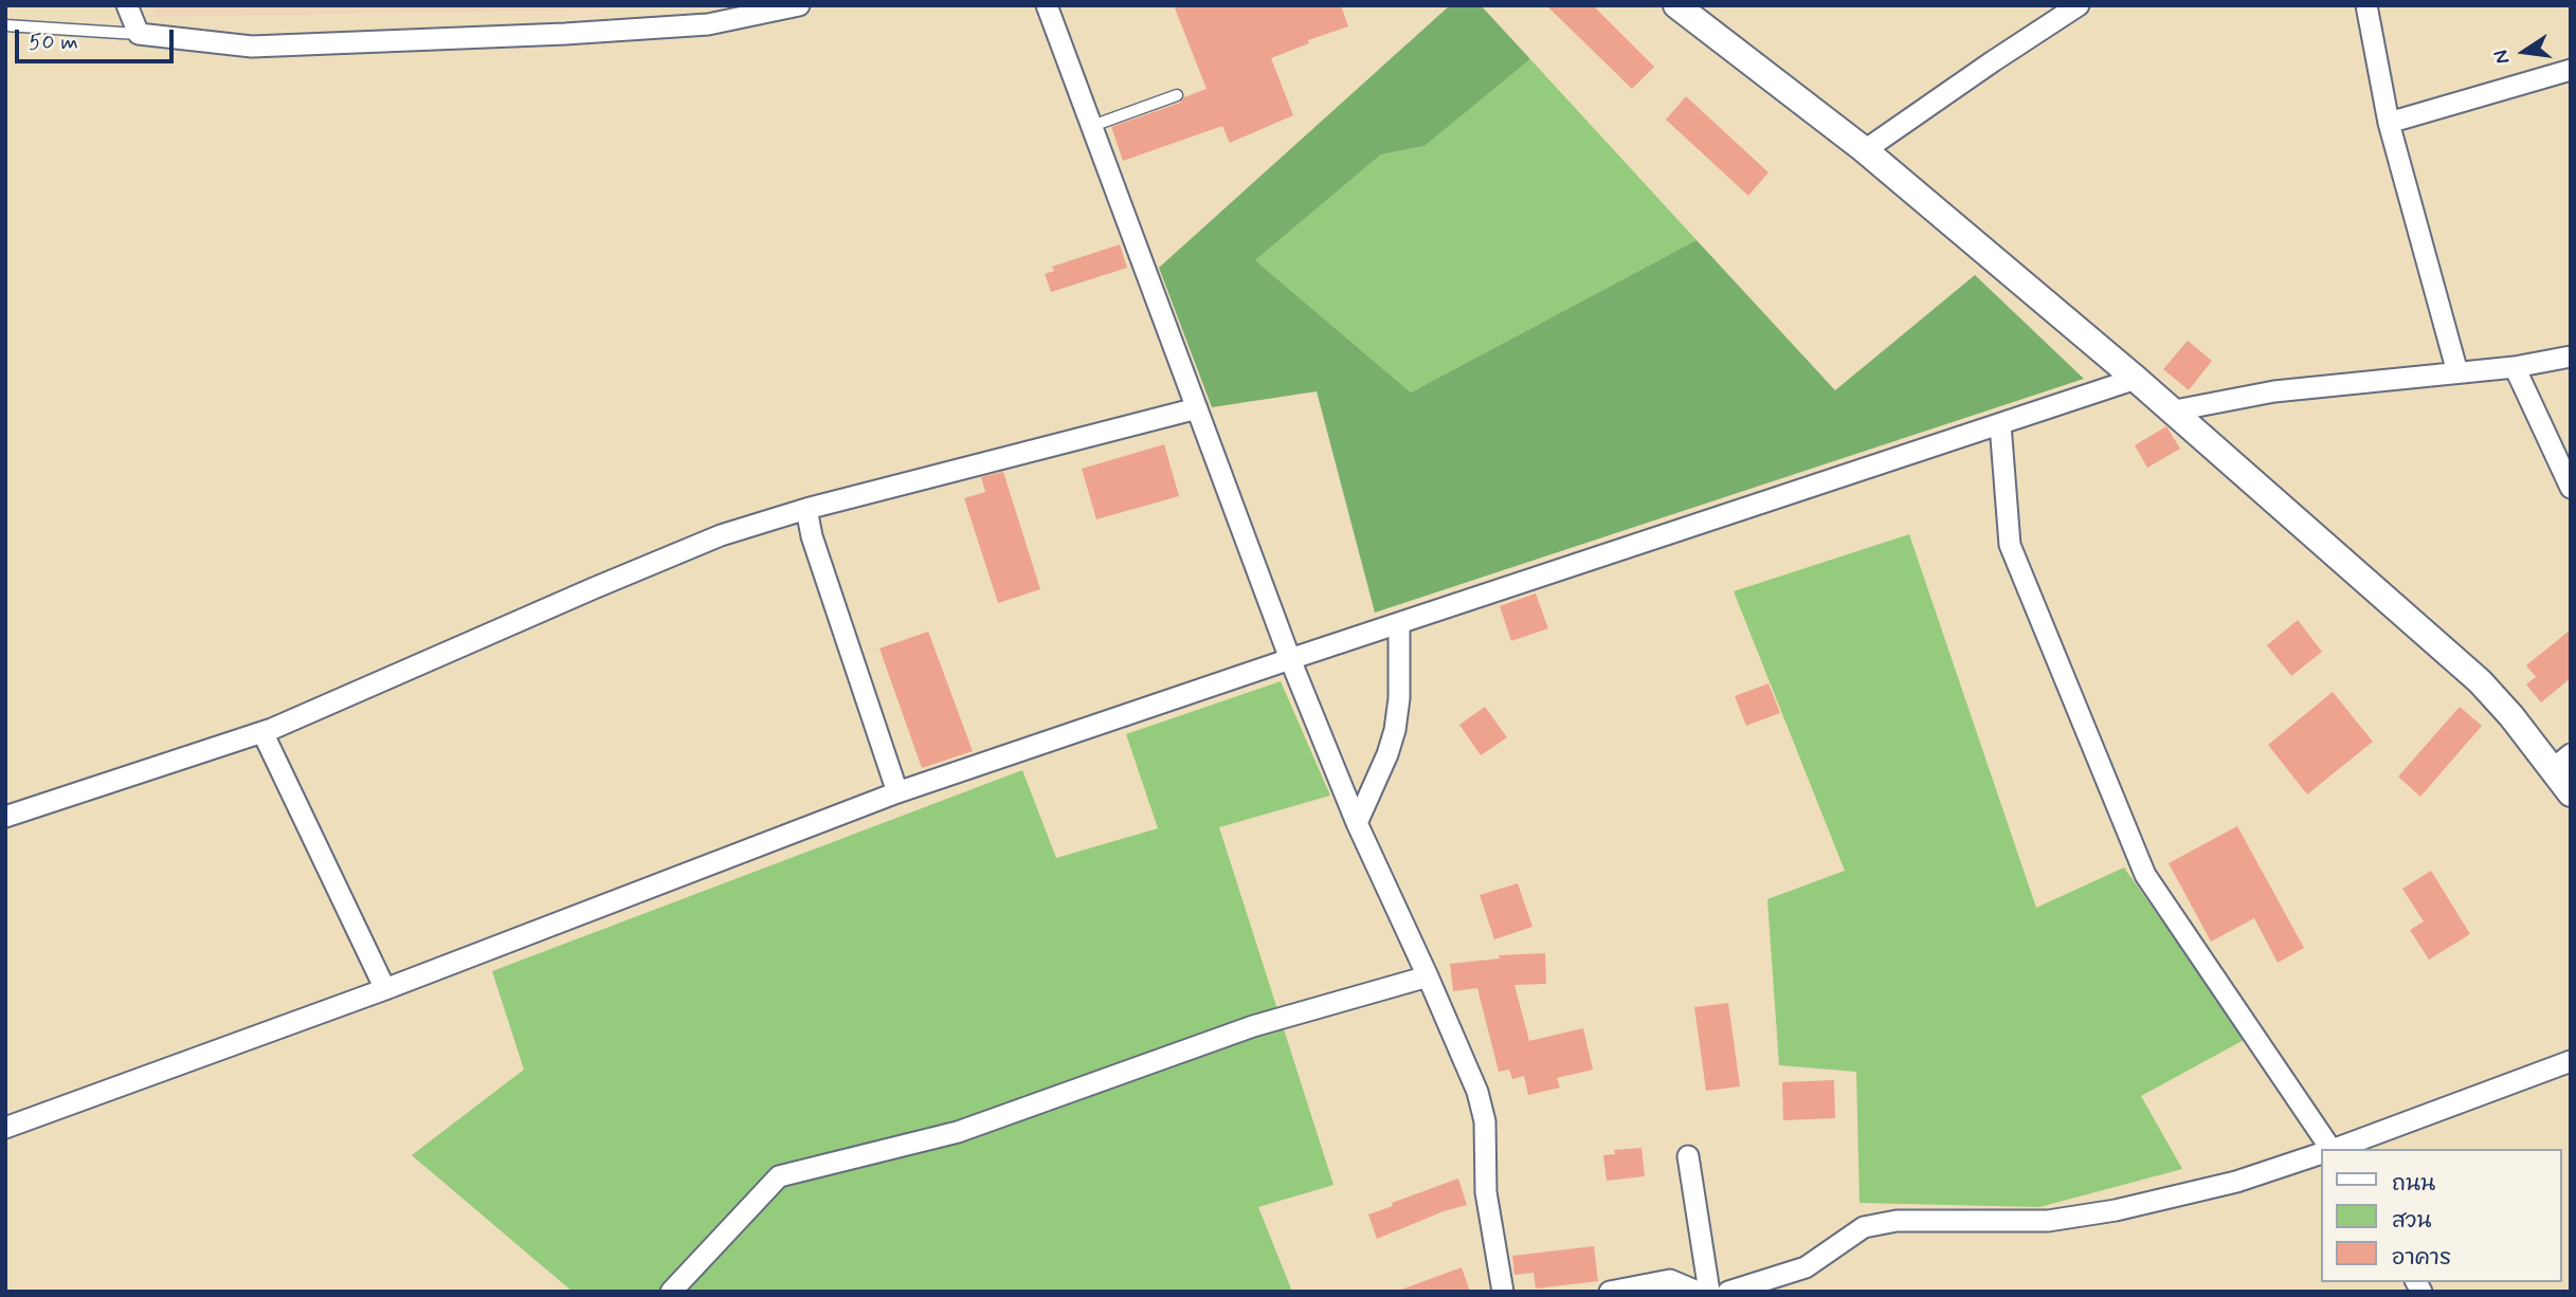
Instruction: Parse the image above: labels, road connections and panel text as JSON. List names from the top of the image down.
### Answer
{
  "legend": ["ถนน", "สวน", "อาคาร"],
  "scale_bar": "50 m",
  "north": "left"
}
